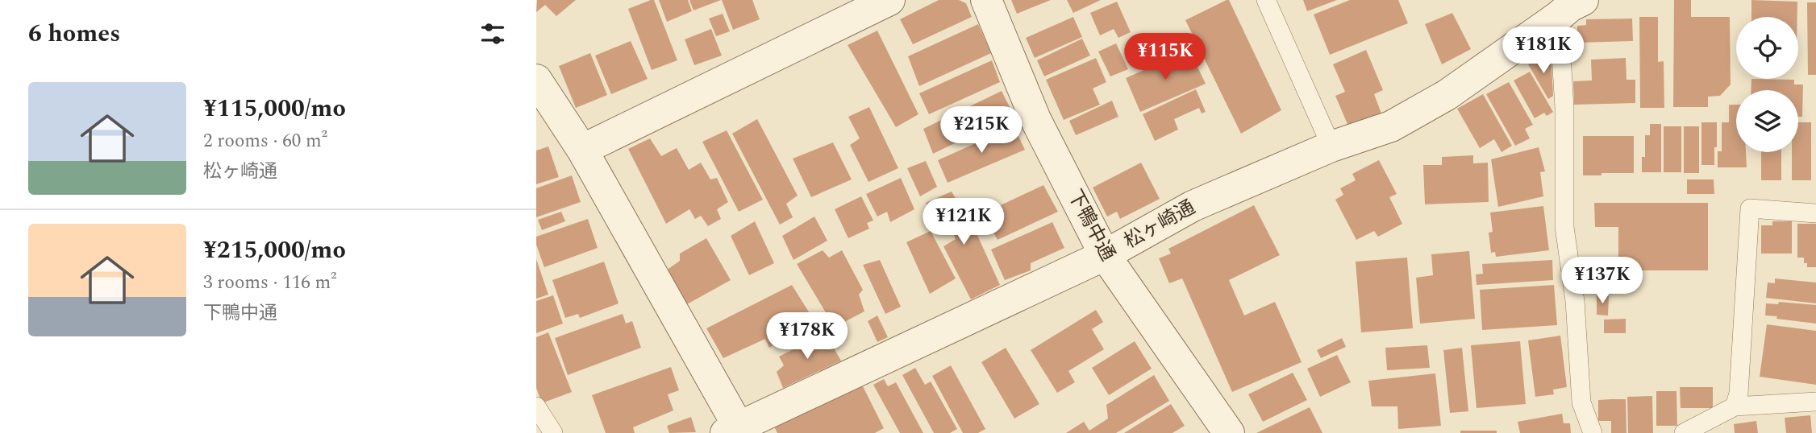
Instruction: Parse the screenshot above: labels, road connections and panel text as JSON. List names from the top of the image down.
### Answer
{
  "streets": {
    "street": ["松ヶ崎通", "下鴨中通"]
  },
  "crossings": [
    ["松ヶ崎通", "下鴨中通"]
  ],
  "page": {
    "heading": "6 homes",
    "price": [
      "¥181K",
      "¥115K",
      "¥215K",
      "¥121K",
      "¥137K",
      "¥178K"
    ],
    "list": [
      {
        "name": "¥115,000/mo",
        "note": "2 rooms · 60 m² · 松ヶ崎通"
      },
      {
        "name": "¥215,000/mo",
        "note": "3 rooms · 116 m² · 下鴨中通"
      }
    ]
  }
}
